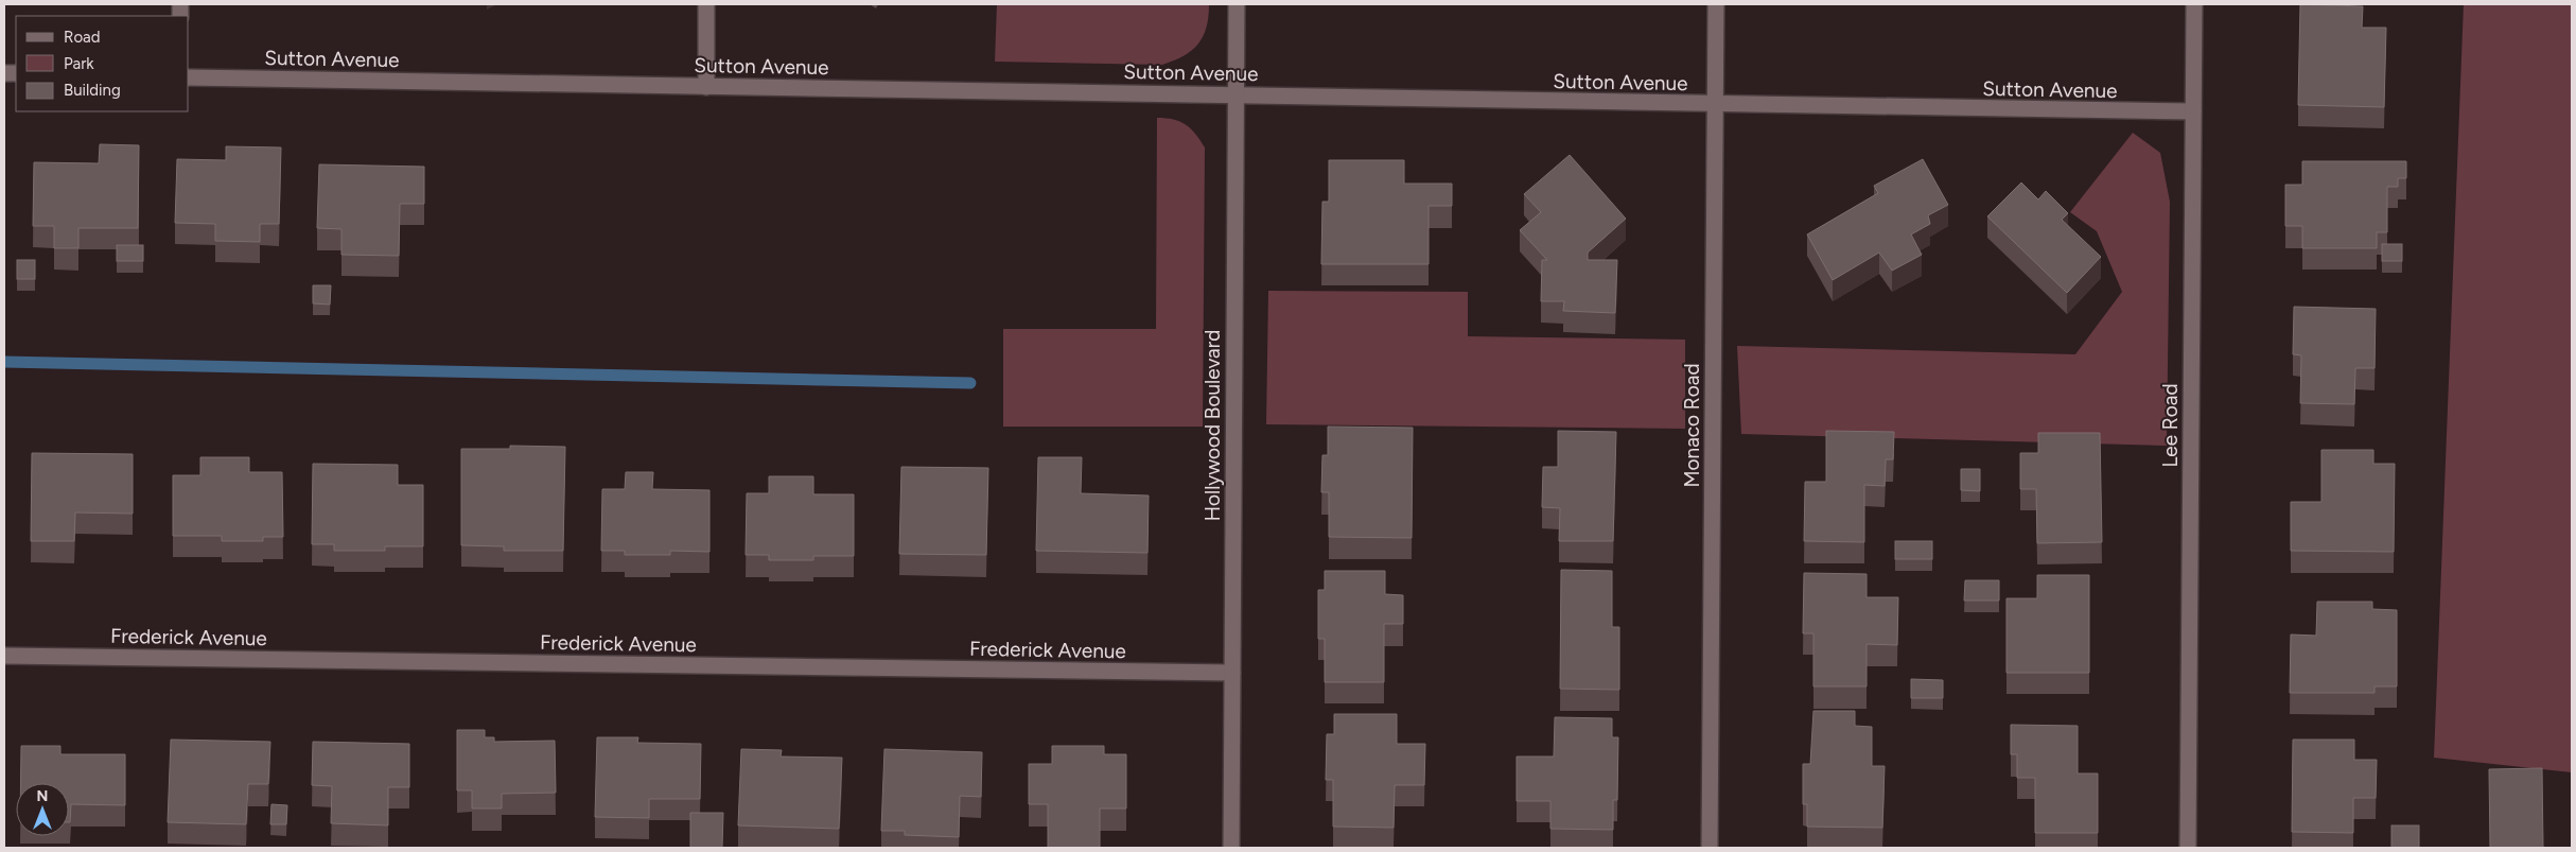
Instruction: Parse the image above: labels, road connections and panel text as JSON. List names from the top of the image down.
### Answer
{
  "streets": {
    "street": [
      "Sutton Avenue",
      "Hollywood Boulevard",
      "Monaco Road",
      "Lee Road",
      "Frederick Avenue"
    ]
  },
  "crossings": [
    ["Sutton Avenue", "Hollywood Boulevard"],
    ["Sutton Avenue", "Monaco Road"],
    ["Sutton Avenue", "Lee Road"],
    ["Hollywood Boulevard", "Frederick Avenue"]
  ],
  "legend": ["Road", "Park", "Building"],
  "north": "top"
}
